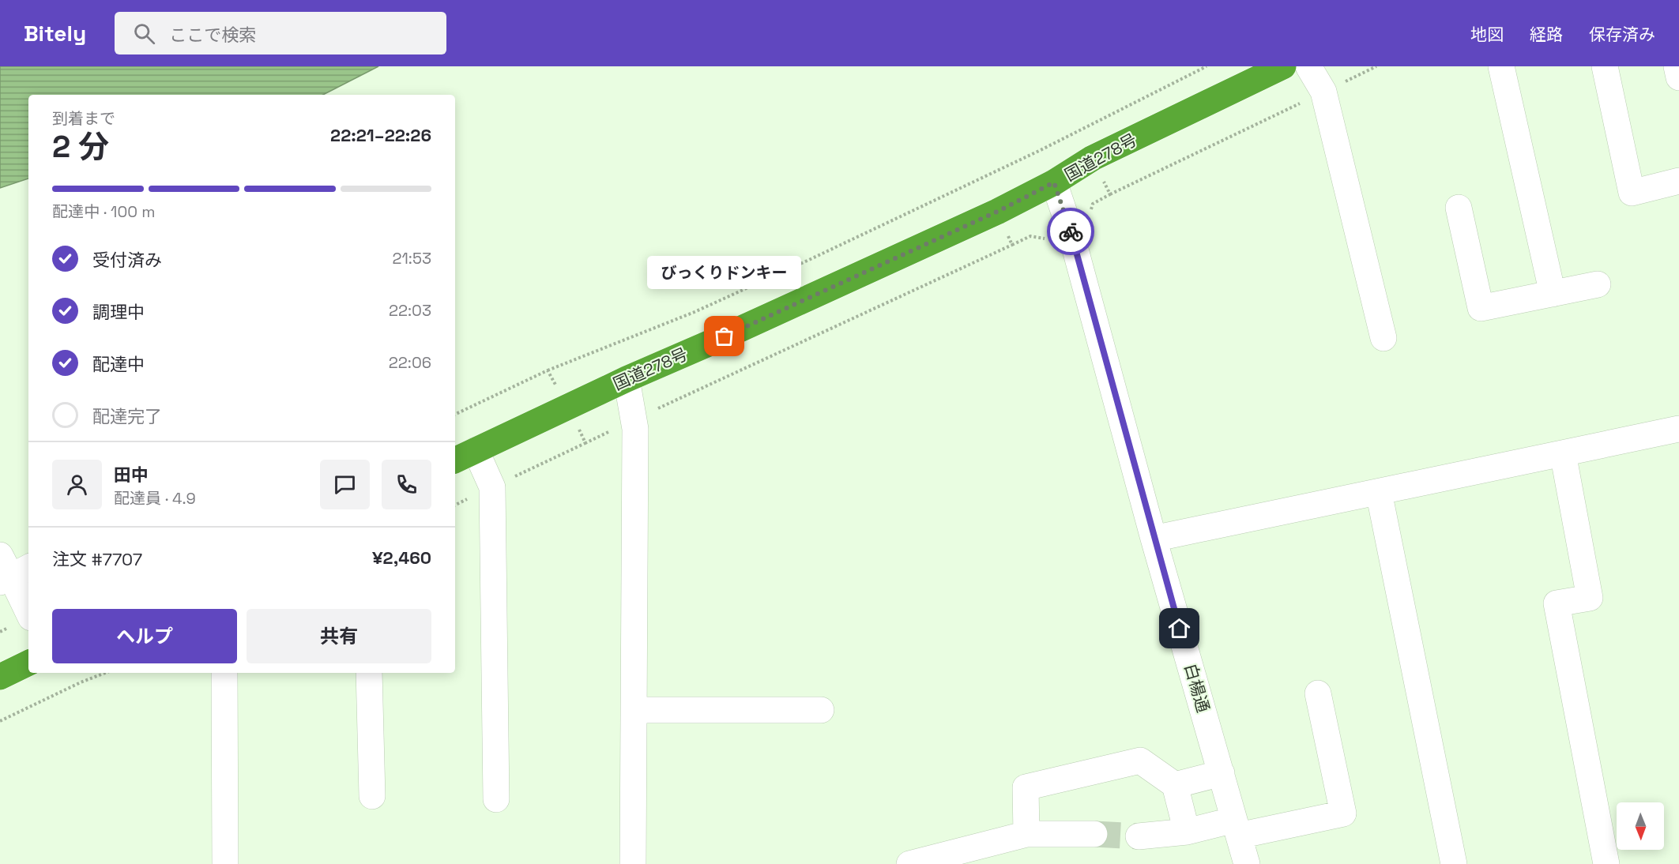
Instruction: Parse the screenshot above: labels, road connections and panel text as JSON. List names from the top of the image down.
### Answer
{
  "streets": {
    "highway": ["国道278号"],
    "street": ["白楊通"]
  },
  "crossings": [
    ["国道278号", "白楊通"]
  ],
  "places": ["びっくりドンキー"],
  "north": "bottom",
  "page": {
    "header": "Bitely",
    "search": "ここで検索",
    "nav": ["地図", "経路", "保存済み"],
    "heading": ["2 分", "到着まで", "22:21–22:26"],
    "panel": [
      "田中",
      "配達員 · 4.9",
      "注文 #7707",
      "¥2,460"
    ],
    "bar": "配達中 · 100 m",
    "list": [
      ["受付済み", "21:53"],
      ["調理中", "22:03"],
      ["配達中", "22:06"],
      "配達完了"
    ],
    "bubble": "びっくりドンキー",
    "buttons": ["ヘルプ", "共有"]
  }
}
